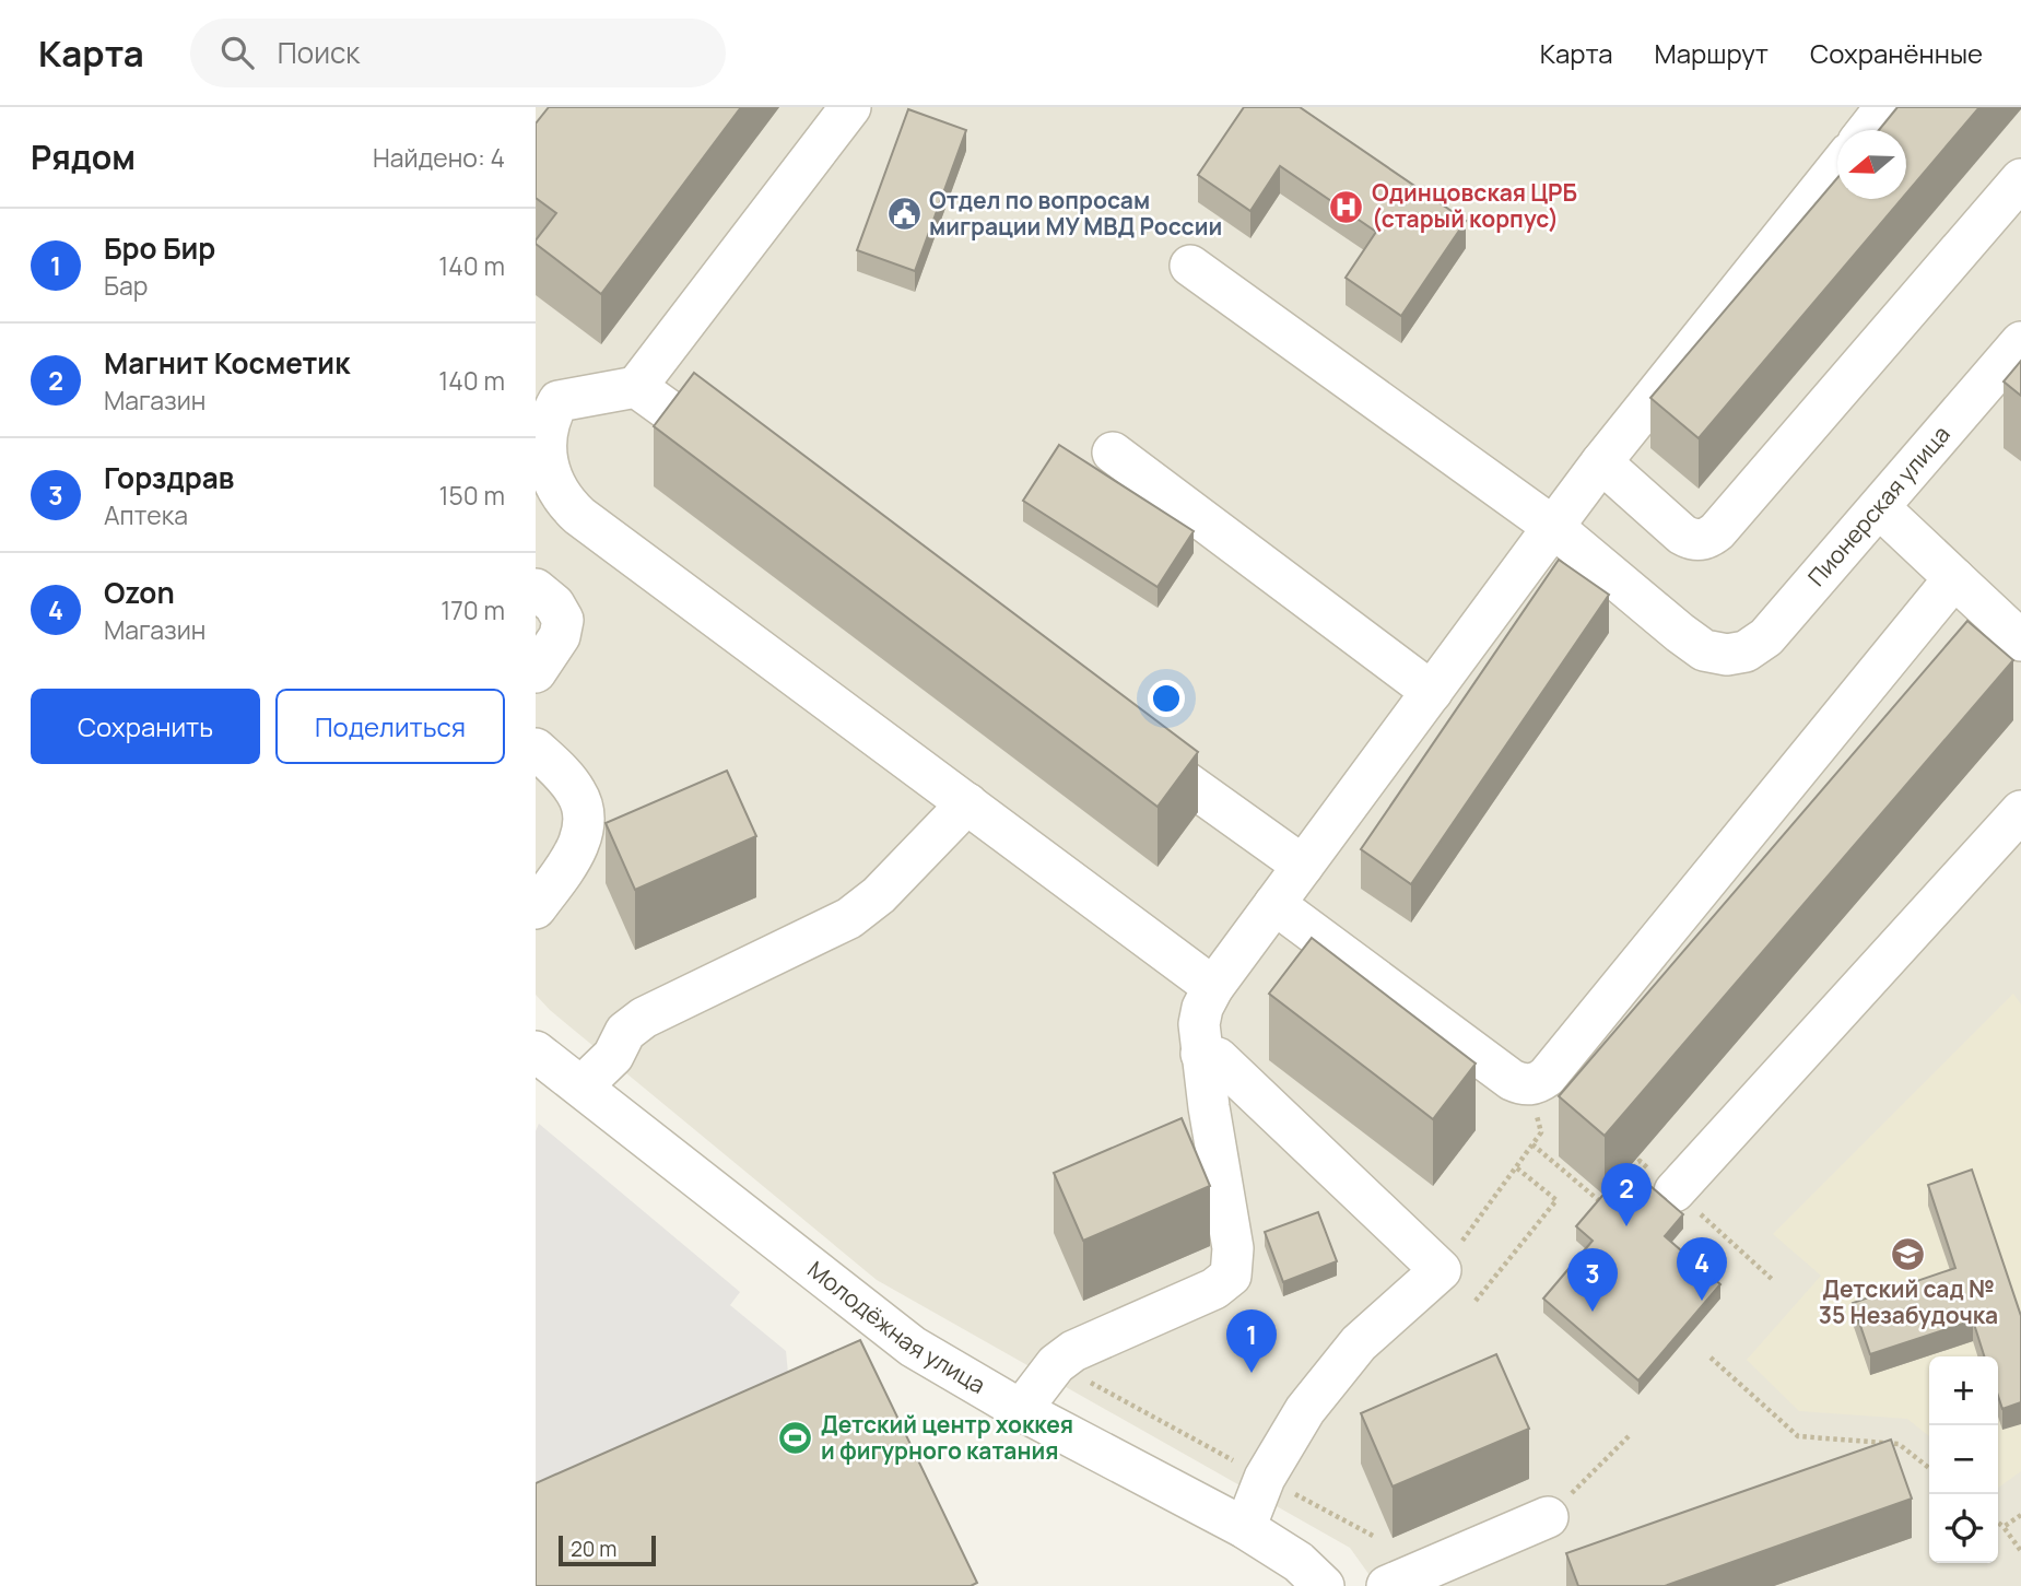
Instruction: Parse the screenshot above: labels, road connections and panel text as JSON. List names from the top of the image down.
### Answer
{
  "streets": {
    "street": ["Пионерская улица", "Молодёжная улица"]
  },
  "places": {
    "hospital": ["Одинцовская ЦРБ (старый корпус)"],
    "public building": ["Отдел по вопросам миграции МУ МВД России"],
    "school or university": ["Детский сад № 35 Незабудочка"],
    "sports": ["Детский центр хоккея и фигурного катания"]
  },
  "scale_bar": "20 m",
  "north": "left",
  "page": {
    "header": "Карта",
    "search": "Поиск",
    "nav": ["Карта", "Маршрут", "Сохранённые"],
    "heading": ["Рядом", "Найдено: 4"],
    "list": [
      {
        "mark": "1",
        "name": "Бро Бир",
        "note": "Бар",
        "value": "140 m"
      },
      {
        "mark": "2",
        "name": "Магнит Косметик",
        "note": "Магазин",
        "value": "140 m"
      },
      {
        "mark": "3",
        "name": "Горздрав",
        "note": "Аптека",
        "value": "150 m"
      },
      {
        "mark": "4",
        "name": "Ozon",
        "note": "Магазин",
        "value": "170 m"
      }
    ],
    "buttons": ["Сохранить", "Поделиться"],
    "pins": [
      "2",
      "4",
      "3",
      "1"
    ],
    "map_buttons": ["+", "−"],
    "scale": "20 m"
  }
}
